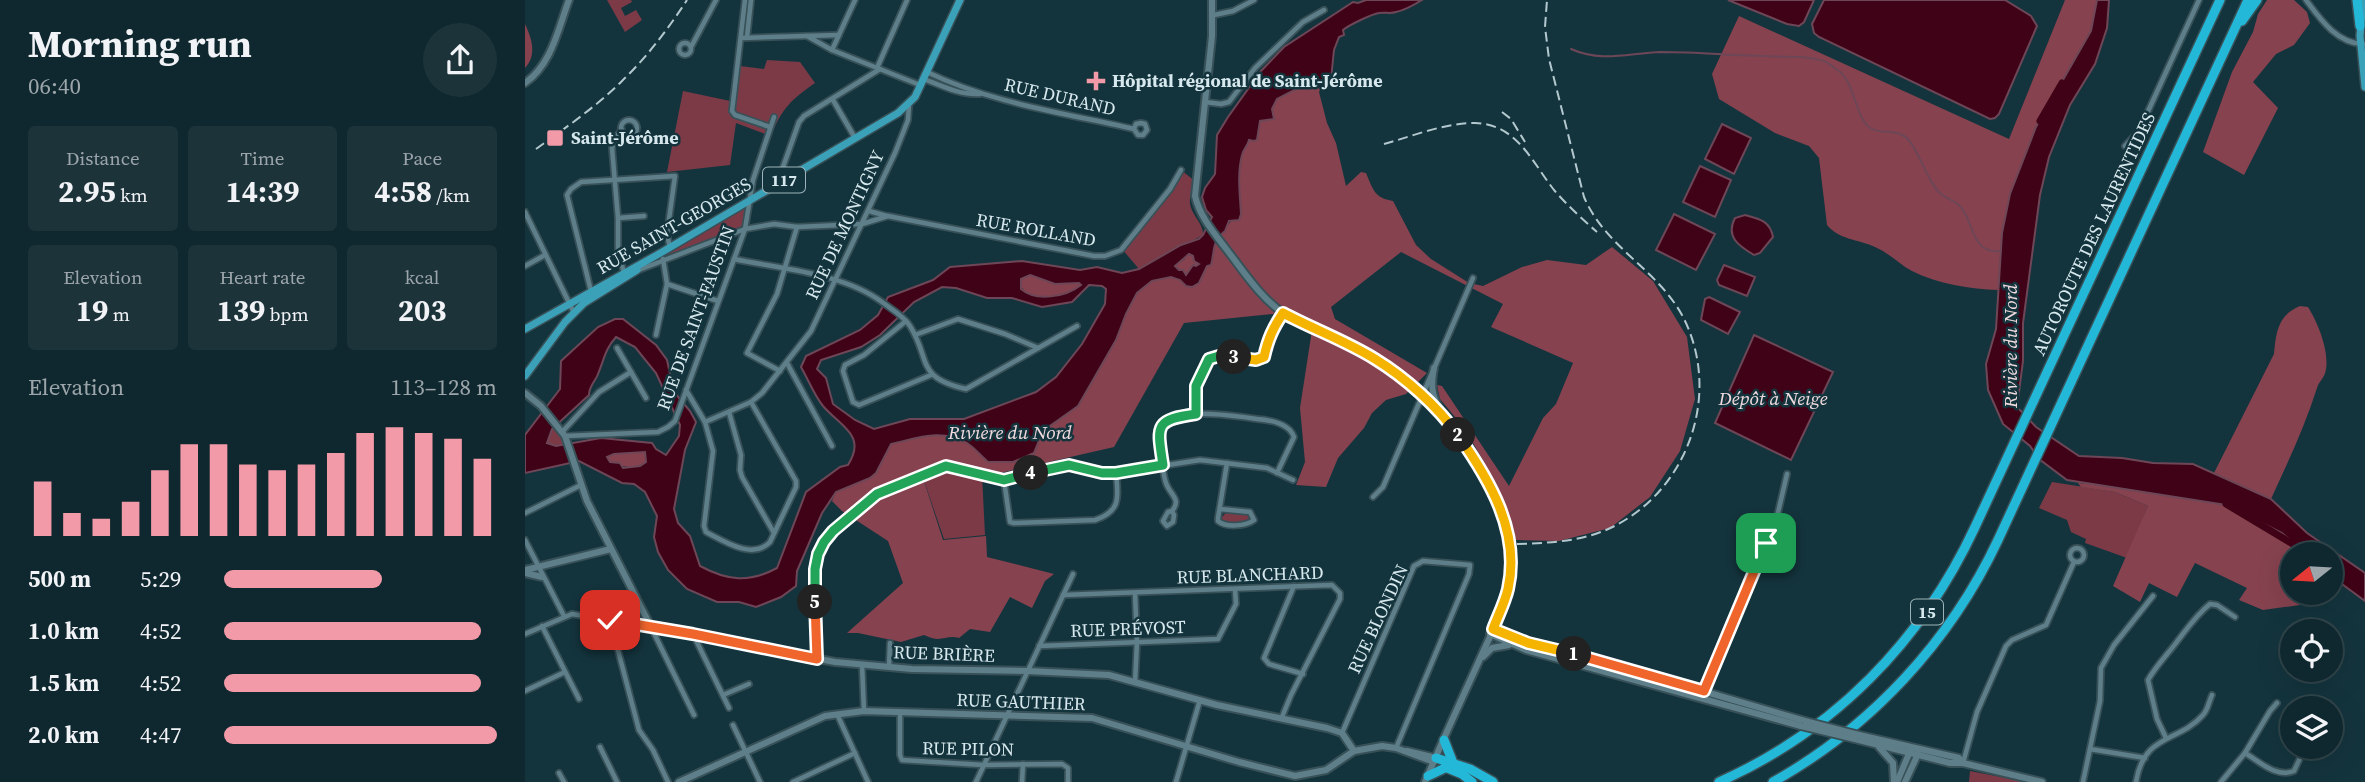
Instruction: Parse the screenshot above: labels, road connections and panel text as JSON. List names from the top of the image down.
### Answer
{
  "streets": {
    "highway": ["AUTOROUTE DES LAURENTIDES", "15"],
    "main road": ["117", "RUE DE MONTIGNY", "RUE SAINT-GEORGES"],
    "street": [
      "RUE DURAND",
      "RUE ROLLAND",
      "RUE DE SAINT-FAUSTIN",
      "RUE BLANCHARD",
      "RUE BLONDIN",
      "RUE PRÉVOST",
      "RUE BRIÈRE",
      "RUE GAUTHIER",
      "RUE PILON"
    ]
  },
  "crossings": [
    ["RUE DURAND", "RUE DE MONTIGNY"],
    ["117", "RUE SAINT-GEORGES"],
    ["RUE DE MONTIGNY", "RUE SAINT-GEORGES"],
    ["RUE DE MONTIGNY", "RUE ROLLAND"],
    ["RUE SAINT-GEORGES", "RUE DE SAINT-FAUSTIN"],
    ["RUE BLANCHARD", "RUE PRÉVOST"],
    ["RUE BLANCHARD", "RUE BRIÈRE"],
    ["RUE BLONDIN", "RUE BRIÈRE"],
    ["RUE BLONDIN", "RUE GAUTHIER"],
    ["RUE GAUTHIER", "RUE PILON"]
  ],
  "water": ["Rivière du Nord", "Dépôt à Neige"],
  "places": {
    "health": ["Hôpital régional de Saint-Jérôme"],
    "transit": ["Saint-Jérôme"]
  },
  "north": "left",
  "page": {
    "heading": ["Morning run", "06:40"],
    "stats": [
      ["Distance", "2.95 km"],
      ["Time", "14:39"],
      ["Pace", "4:58 /km"],
      ["Elevation", "19 m"],
      ["Heart rate", "139 bpm"],
      ["kcal", "203"]
    ],
    "pins": [
      "3",
      "2",
      "4",
      "5",
      "1"
    ],
    "chart": ["Elevation", "113–128 m"],
    "list": [
      {
        "name": "500 m",
        "note": "5:29"
      },
      {
        "name": "1.0 km",
        "note": "4:52"
      },
      {
        "name": "1.5 km",
        "note": "4:52"
      },
      {
        "name": "2.0 km",
        "note": "4:47"
      }
    ]
  }
}
